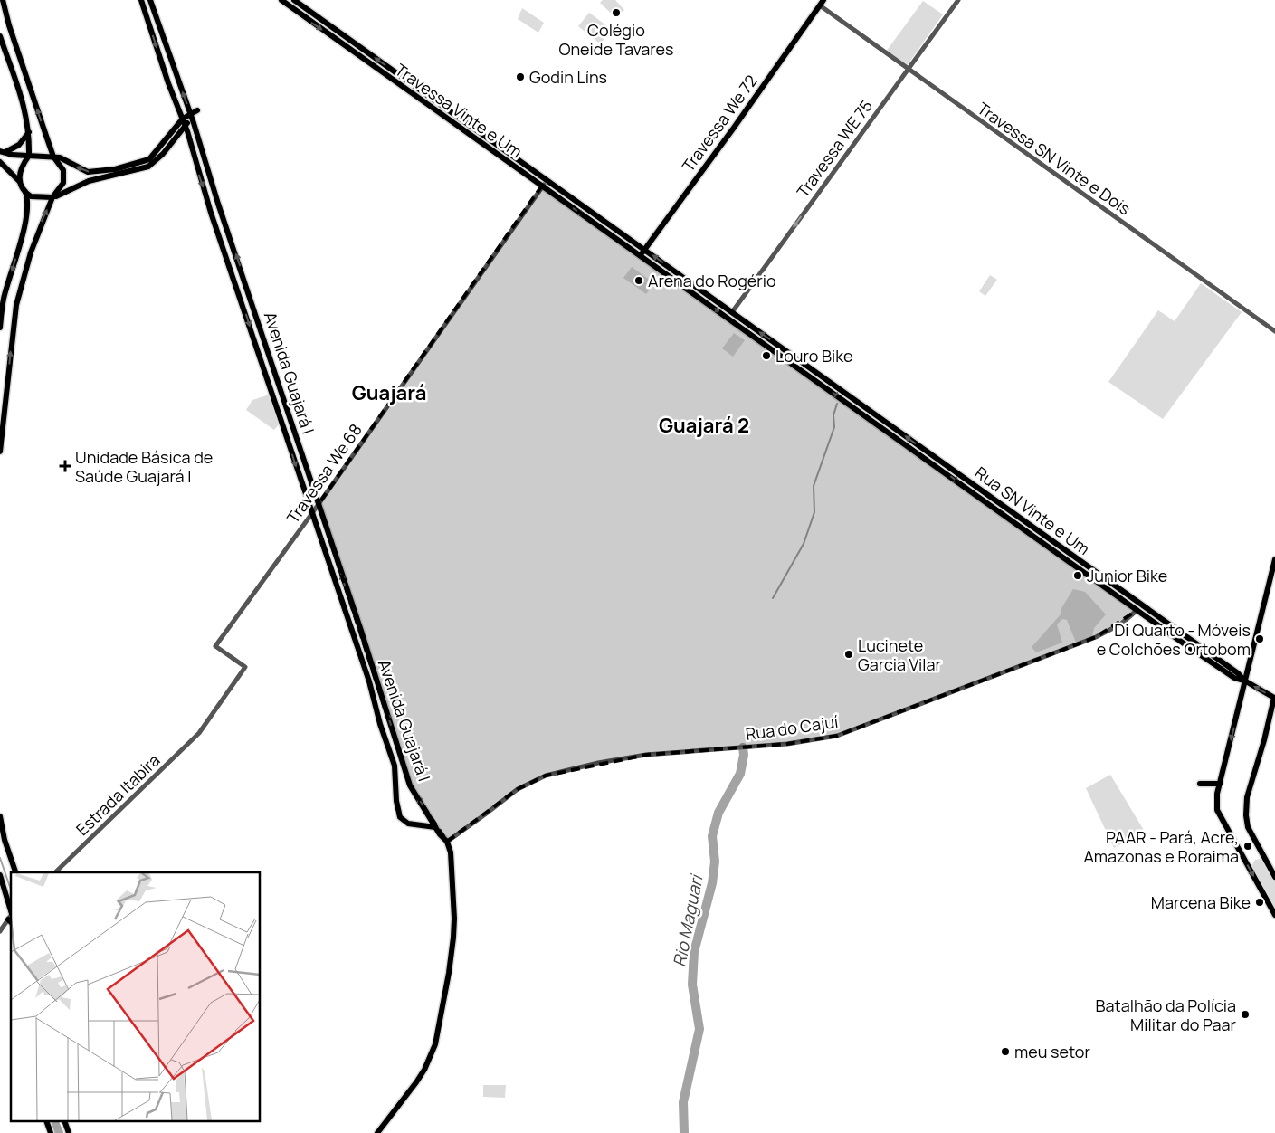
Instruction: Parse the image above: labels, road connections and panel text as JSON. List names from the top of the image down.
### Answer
{
  "streets": {
    "main road": [
      "Travessa Vinte e Um",
      "Travessa We 72",
      "Avenida Guajará I",
      "Rua SN Vinte e Um"
    ],
    "street": [
      "Travessa WE 75",
      "Travessa SN Vinte e Dois",
      "Travessa We 68",
      "Rua do Cajuí",
      "Estrada Itabira"
    ]
  },
  "crossings": [
    ["Travessa Vinte e Um", "Travessa We 68"],
    ["Travessa Vinte e Um", "Rua SN Vinte e Um"],
    ["Travessa We 72", "Travessa SN Vinte e Dois"],
    ["Travessa We 72", "Rua SN Vinte e Um"],
    ["Travessa WE 75", "Travessa SN Vinte e Dois"],
    ["Travessa WE 75", "Rua SN Vinte e Um"],
    ["Avenida Guajará I", "Travessa We 68"],
    ["Travessa We 68", "Estrada Itabira"],
    ["Rua SN Vinte e Um", "Rua do Cajuí"]
  ],
  "one_way": ["Travessa WE 75"],
  "districts": ["Guajará", "Guajará 2"],
  "water": ["Rio Maguari"],
  "places": {
    "other": [
      "Colégio Oneide Tavares",
      "Godin Líns",
      "Arena do Rogério",
      "Louro Bike",
      "Junior Bike",
      "Di Quarto - Móveis e Colchões Ortobom",
      "Lucinete Garcia Vilar",
      "PAAR - Pará, Acre, Amazonas e Roraima",
      "Marcena Bike",
      "Batalhão da Polícia Militar do Paar",
      "meu setor"
    ],
    "health": ["Unidade Básica de Saúde Guajará I"]
  }
}
